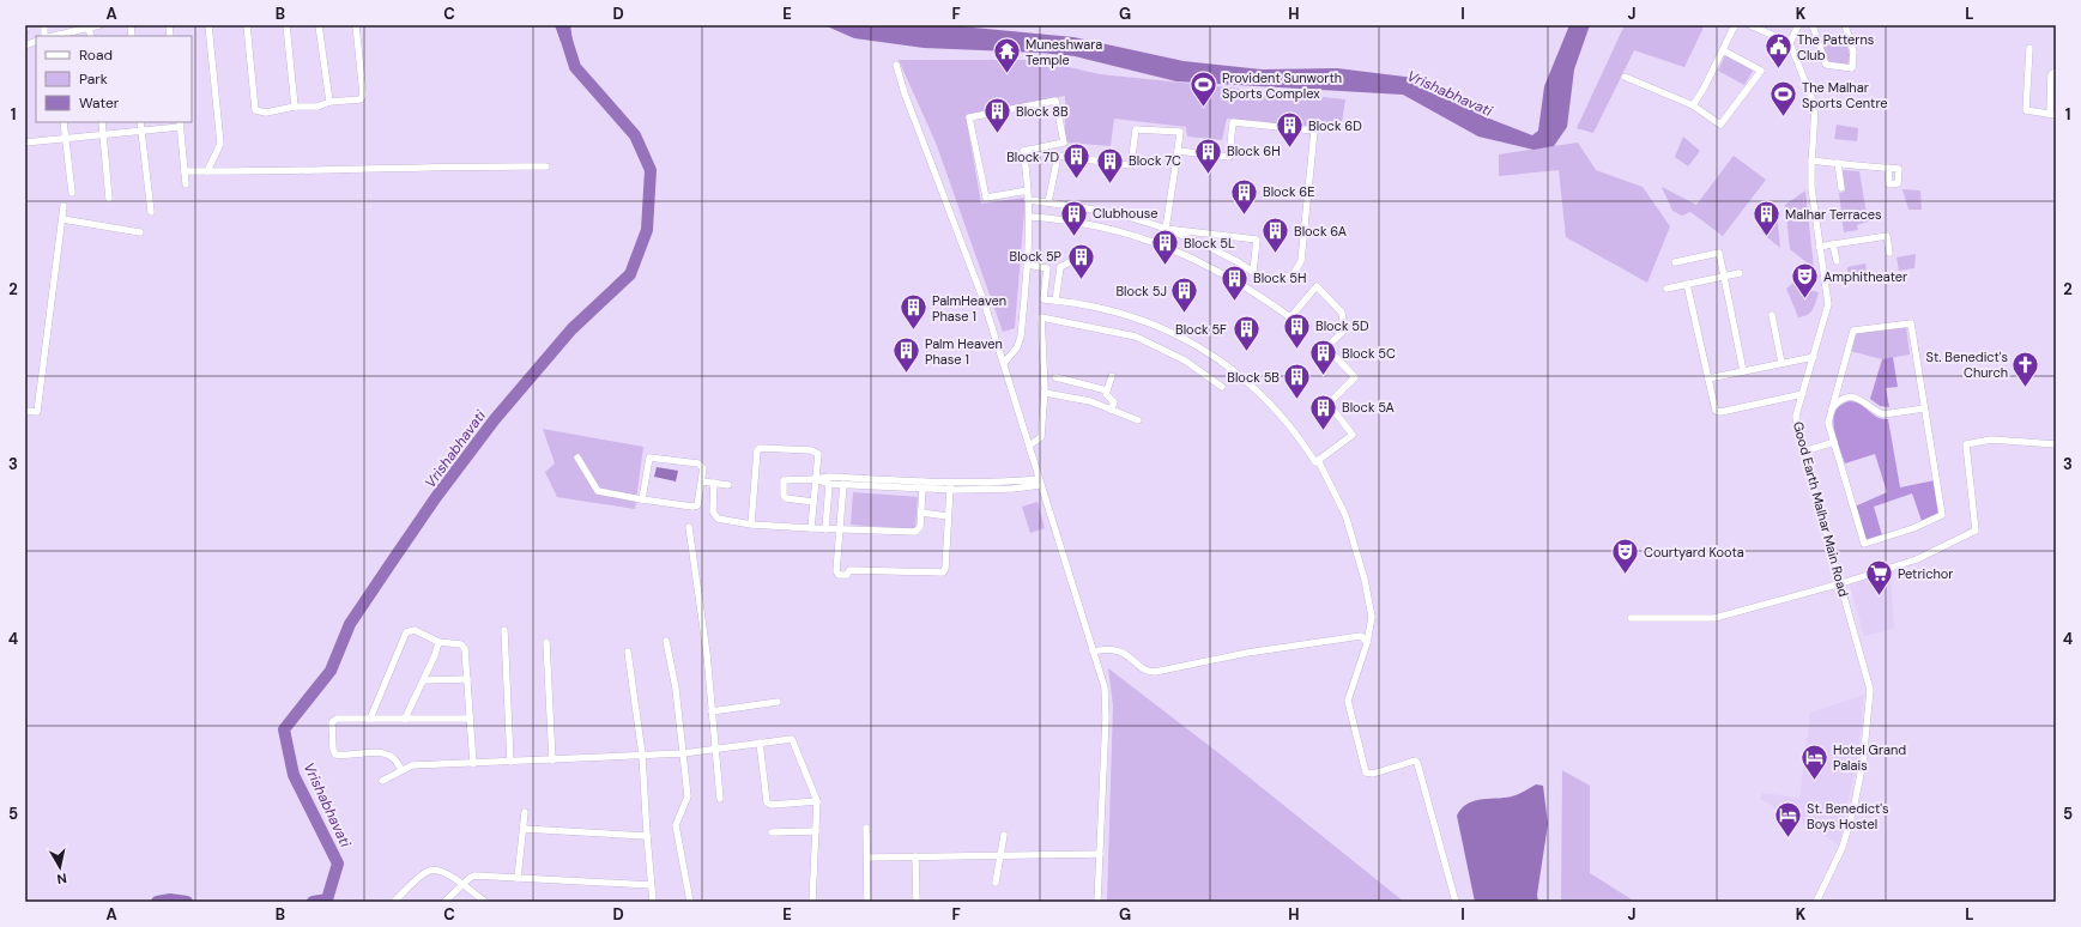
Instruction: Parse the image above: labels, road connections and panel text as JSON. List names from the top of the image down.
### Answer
{
  "streets": {
    "street": ["Good Earth Malhar Main Road"]
  },
  "water": ["Vrishabhavati"],
  "places": {
    "public building": ["The Patterns Club"],
    "temple": ["Muneshwara Temple"],
    "sports": ["Provident Sunworth Sports Complex", "The Malhar Sports Centre"],
    "building": [
      "Block 8B",
      "Block 6D",
      "Block 6H",
      "Block 7D",
      "Block 7C",
      "Block 6E",
      "Clubhouse",
      "Malhar Terraces",
      "Block 6A",
      "Block 5L",
      "Block 5P",
      "Block 5H",
      "Block 5J",
      "PalmHeaven Phase 1",
      "Block 5D",
      "Block 5F",
      "Palm Heaven Phase 1",
      "Block 5C",
      "Block 5B",
      "Block 5A"
    ],
    "theatre": ["Amphitheater", "Courtyard Koota"],
    "church": ["St. Benedict's Church"],
    "supermarket": ["Petrichor"],
    "hotel": ["Hotel Grand Palais", "St. Benedict's Boys Hostel"]
  },
  "legend": ["Road", "Park", "Water"],
  "north": "bottom",
  "grid": {
    "columns": [
      "A",
      "B",
      "C",
      "D",
      "E",
      "F",
      "G",
      "H",
      "I",
      "J",
      "K",
      "L"
    ],
    "rows": [
      "1",
      "2",
      "3",
      "4",
      "5"
    ]
  }
}
